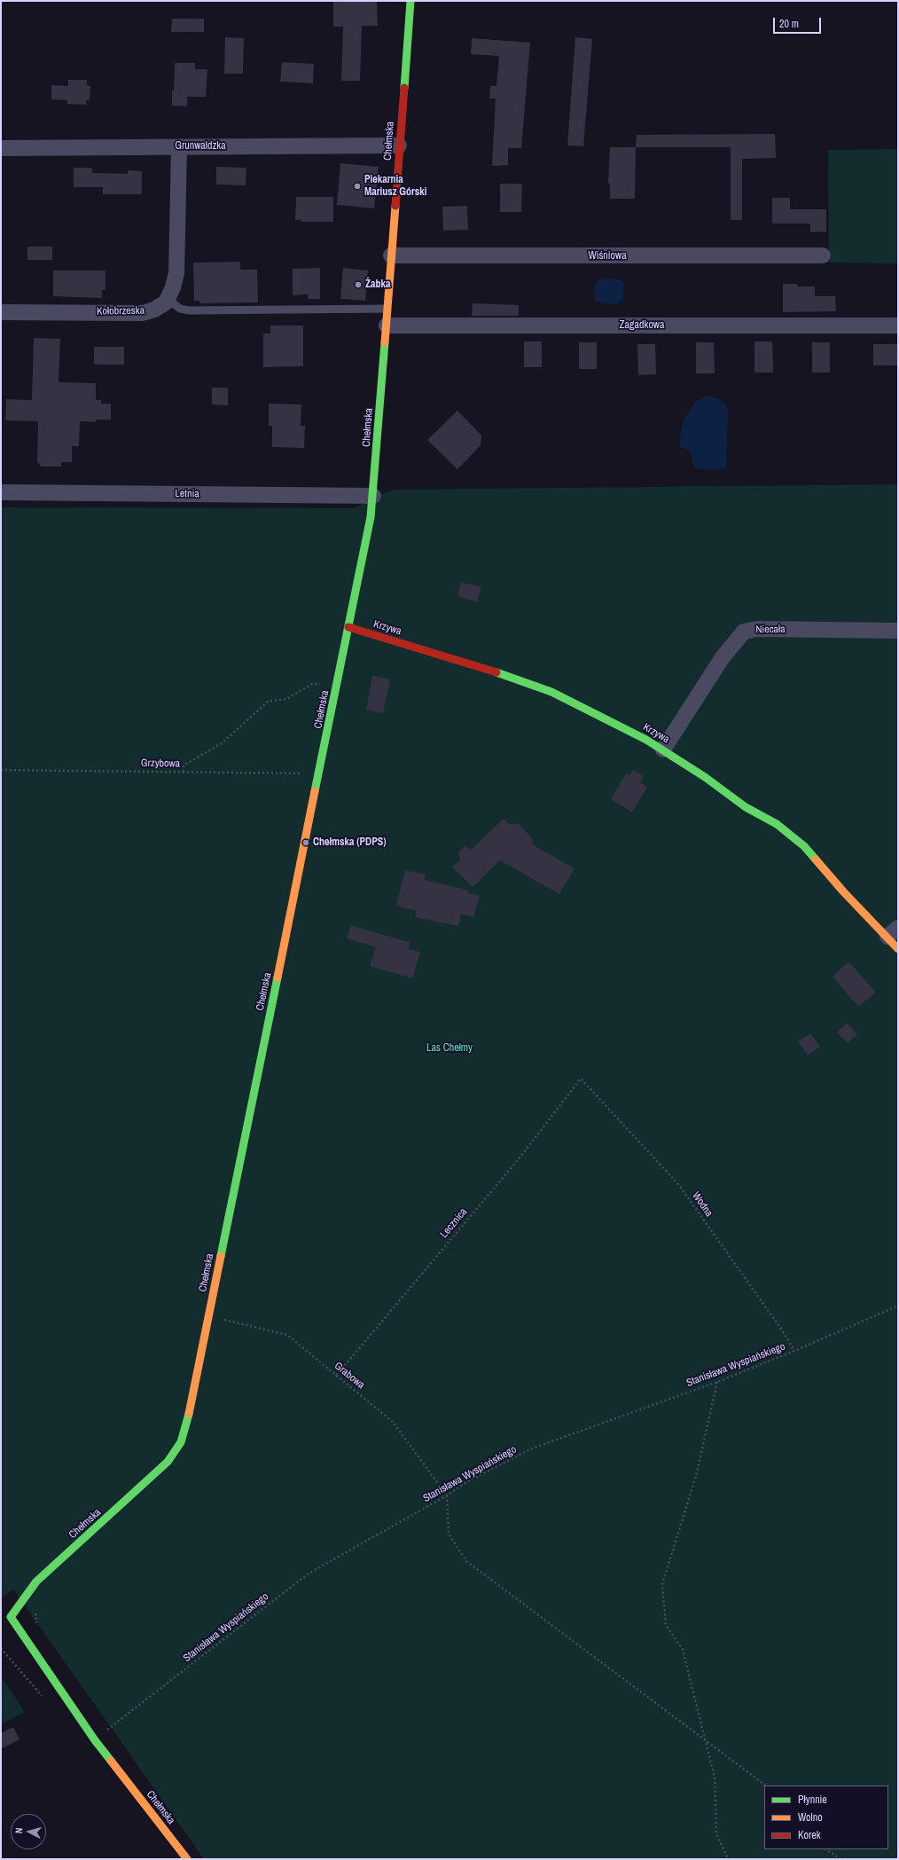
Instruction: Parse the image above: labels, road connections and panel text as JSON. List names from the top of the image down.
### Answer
{
  "streets": {
    "street": [
      "Chełmska",
      "Grunwaldzka",
      "Wiśniowa",
      "Kołobrzeska",
      "Zagadkowa",
      "Letnia",
      "Krzywa",
      "Niecała"
    ],
    "path": [
      "Grzybowa",
      "Wodna",
      "Lecznica",
      "Stanisława Wyspiańskiego",
      "Grabowa"
    ]
  },
  "crossings": [
    ["Chełmska", "Grunwaldzka"],
    ["Chełmska", "Wiśniowa"],
    ["Chełmska", "Zagadkowa"],
    ["Chełmska", "Letnia"],
    ["Chełmska", "Krzywa"],
    ["Chełmska", "Grzybowa"],
    ["Chełmska", "Stanisława Wyspiańskiego"],
    ["Chełmska", "Grabowa"],
    ["Krzywa", "Niecała"],
    ["Wodna", "Lecznica"],
    ["Wodna", "Stanisława Wyspiańskiego"],
    ["Lecznica", "Grabowa"],
    ["Stanisława Wyspiańskiego", "Grabowa"]
  ],
  "parks": ["Las Chełmy"],
  "places": ["Piekarnia Mariusz Górski", "Żabka", "Chełmska (PDPS)"],
  "legend": ["Płynnie", "Wolno", "Korek"],
  "scale_bar": "20 m",
  "north": "left"
}
